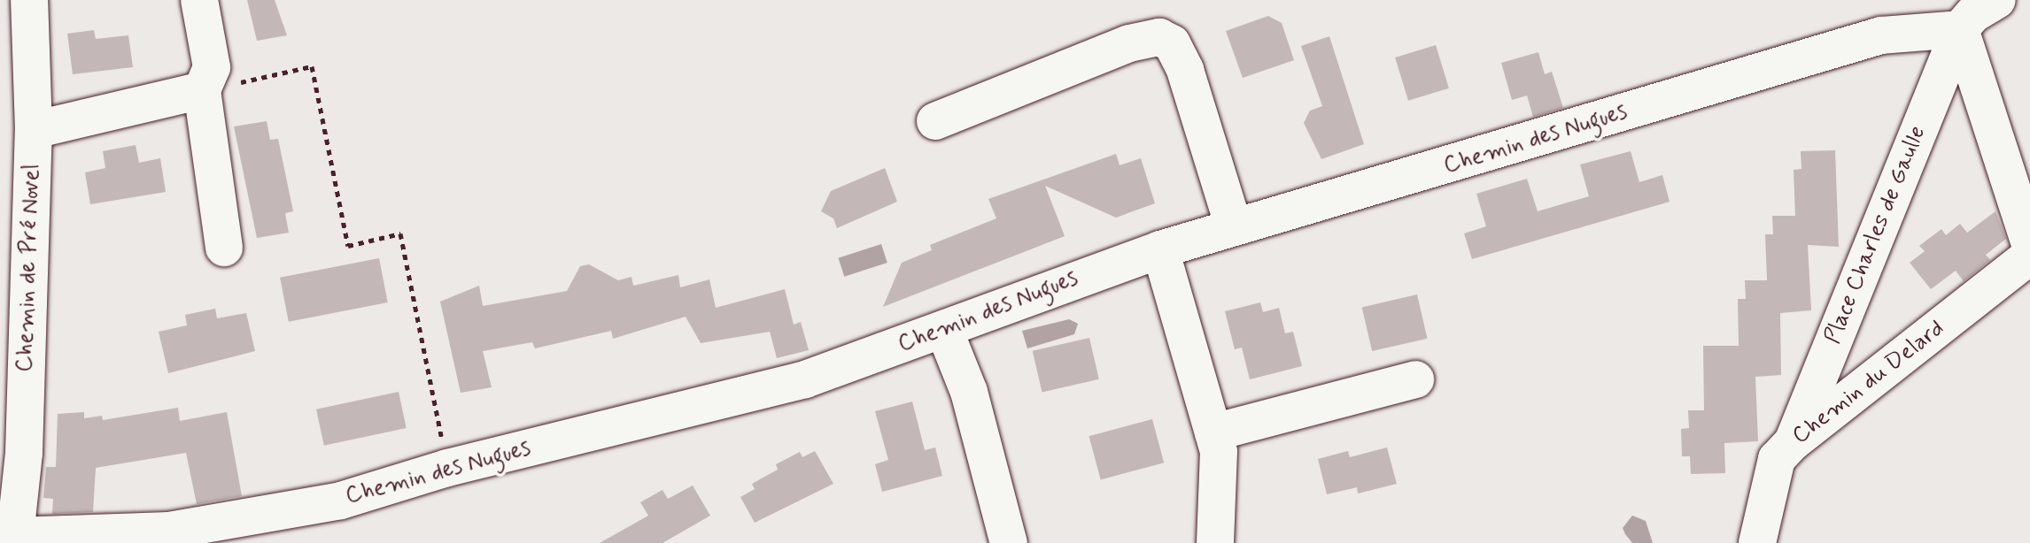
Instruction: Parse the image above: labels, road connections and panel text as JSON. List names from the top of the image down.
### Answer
{
  "streets": {
    "street": [
      "Chemin des Nugues",
      "Place Charles de Gaulle",
      "Chemin de Pré Novel",
      "Chemin du Delard"
    ]
  },
  "crossings": [
    ["Chemin des Nugues", "Place Charles de Gaulle"],
    ["Chemin des Nugues", "Chemin de Pré Novel"],
    ["Place Charles de Gaulle", "Chemin du Delard"]
  ]
}
